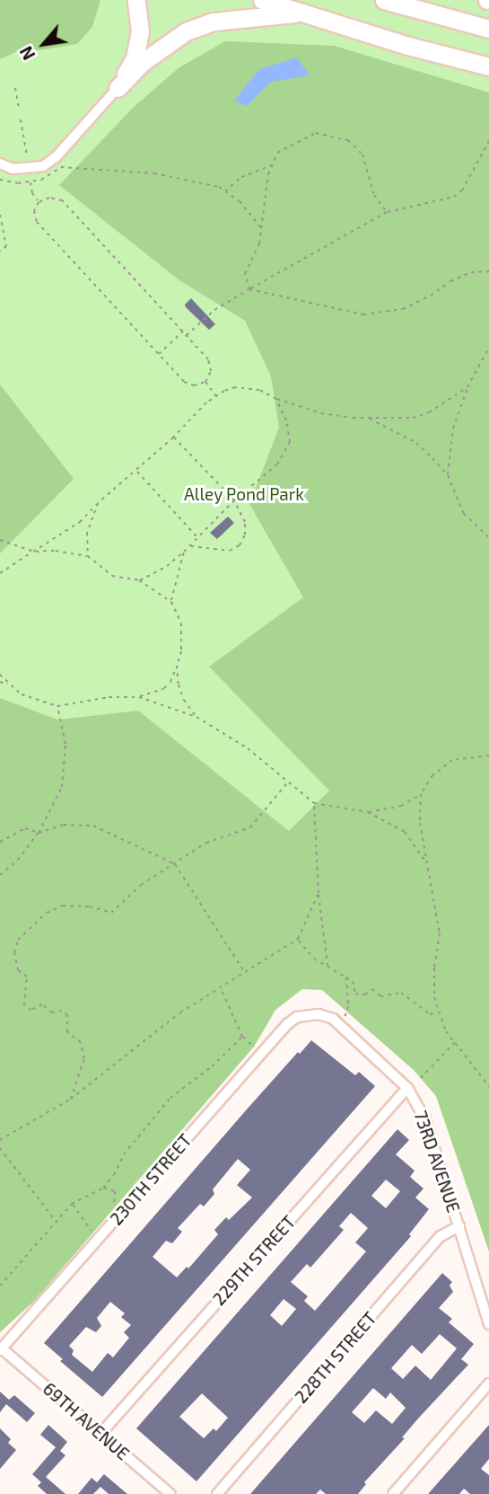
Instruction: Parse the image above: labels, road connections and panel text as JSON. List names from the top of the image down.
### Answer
{
  "streets": {
    "street": [
      "73RD AVENUE",
      "230TH STREET",
      "229TH STREET",
      "228TH STREET",
      "69TH AVENUE"
    ]
  },
  "crossings": [
    ["73RD AVENUE", "230TH STREET"],
    ["73RD AVENUE", "229TH STREET"],
    ["73RD AVENUE", "228TH STREET"],
    ["230TH STREET", "69TH AVENUE"],
    ["229TH STREET", "69TH AVENUE"]
  ],
  "parks": ["Alley Pond Park"],
  "north": "bottom left"
}
